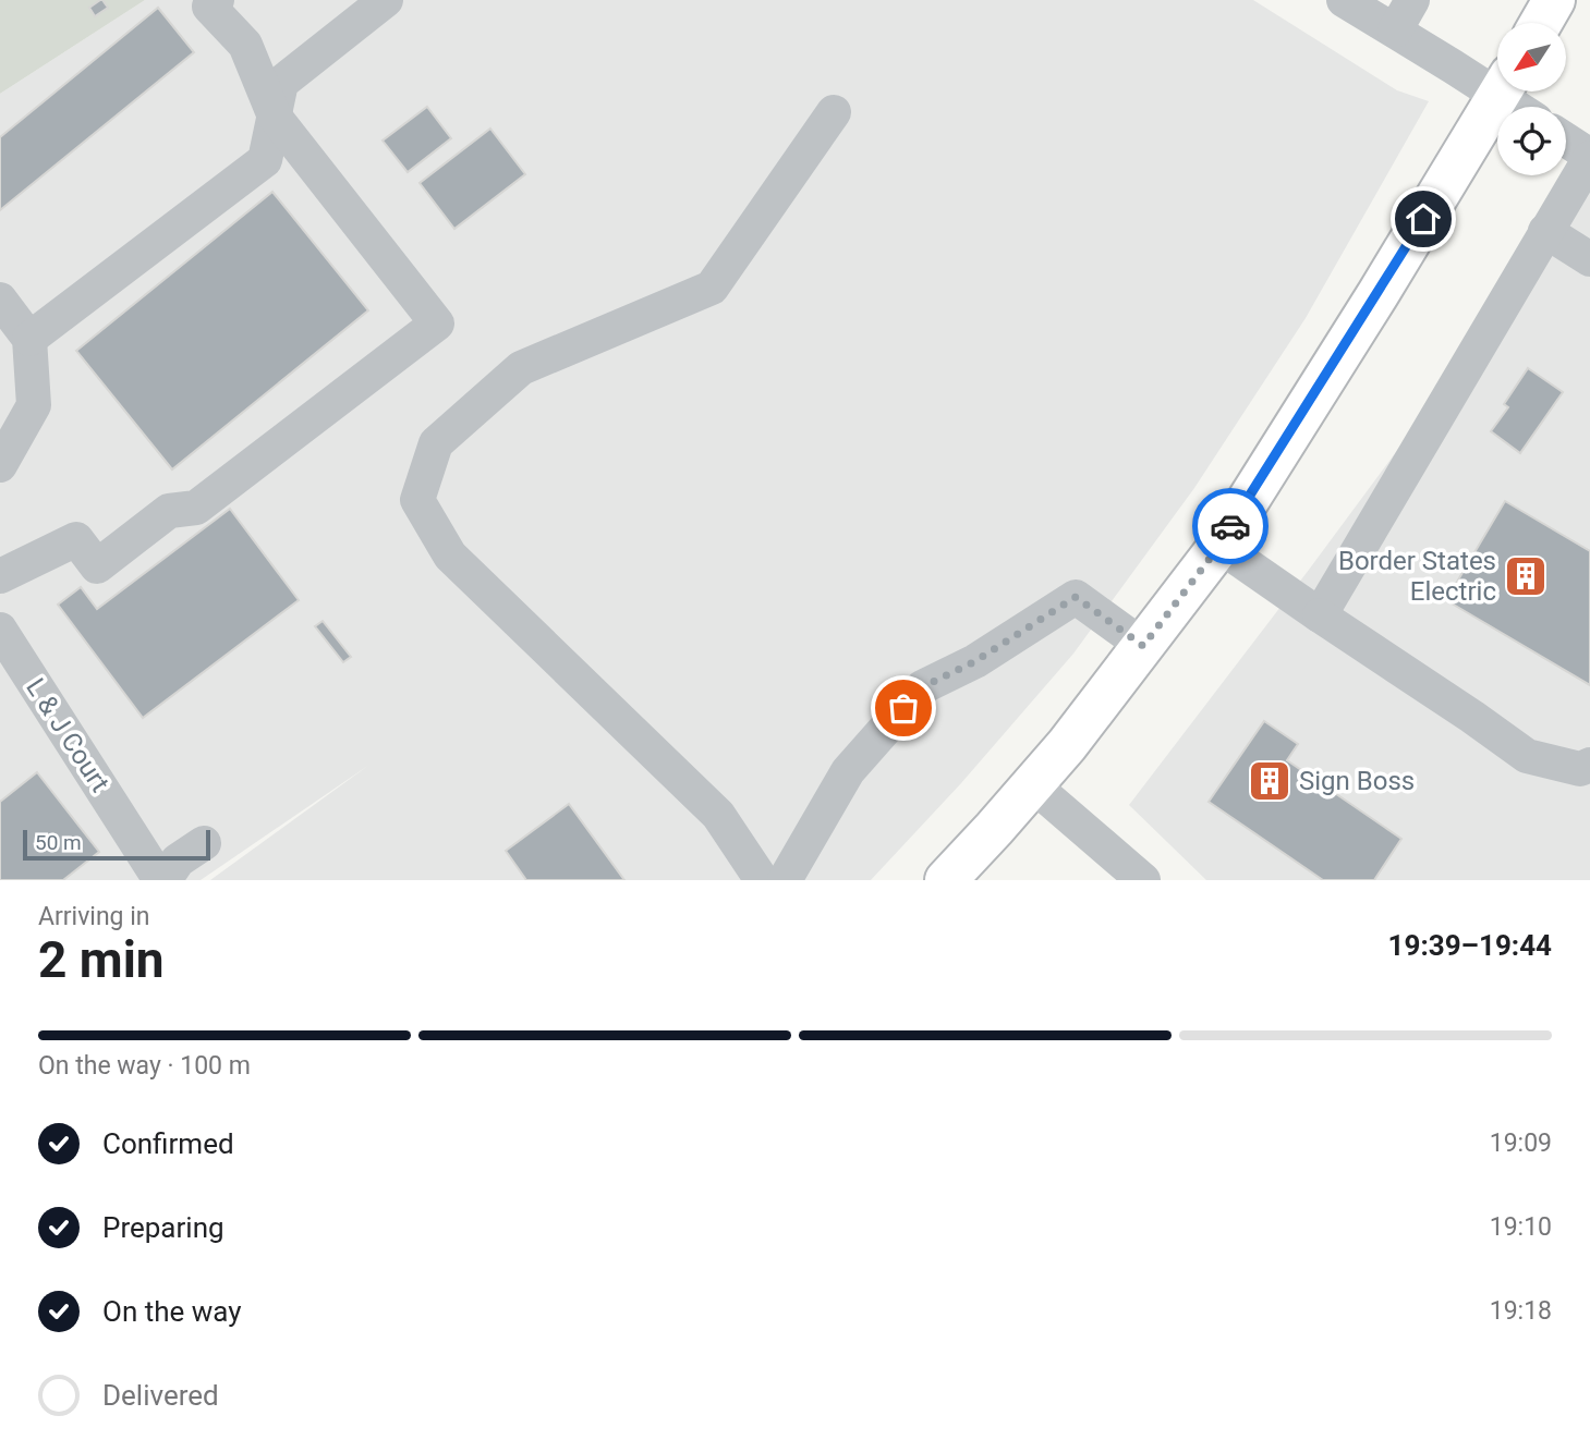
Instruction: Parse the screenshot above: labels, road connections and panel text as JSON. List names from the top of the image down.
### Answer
{
  "streets": {
    "street": ["L & J Court"]
  },
  "places": {
    "building": ["Border States Electric", "Sign Boss"]
  },
  "scale_bar": "50 m",
  "north": "bottom left",
  "page": {
    "scale": "50 m",
    "heading": ["2 min", "Arriving in", "19:39–19:44"],
    "bar": "On the way · 100 m",
    "list": [
      ["Confirmed", "19:09"],
      ["Preparing", "19:10"],
      ["On the way", "19:18"],
      "Delivered"
    ]
  }
}
